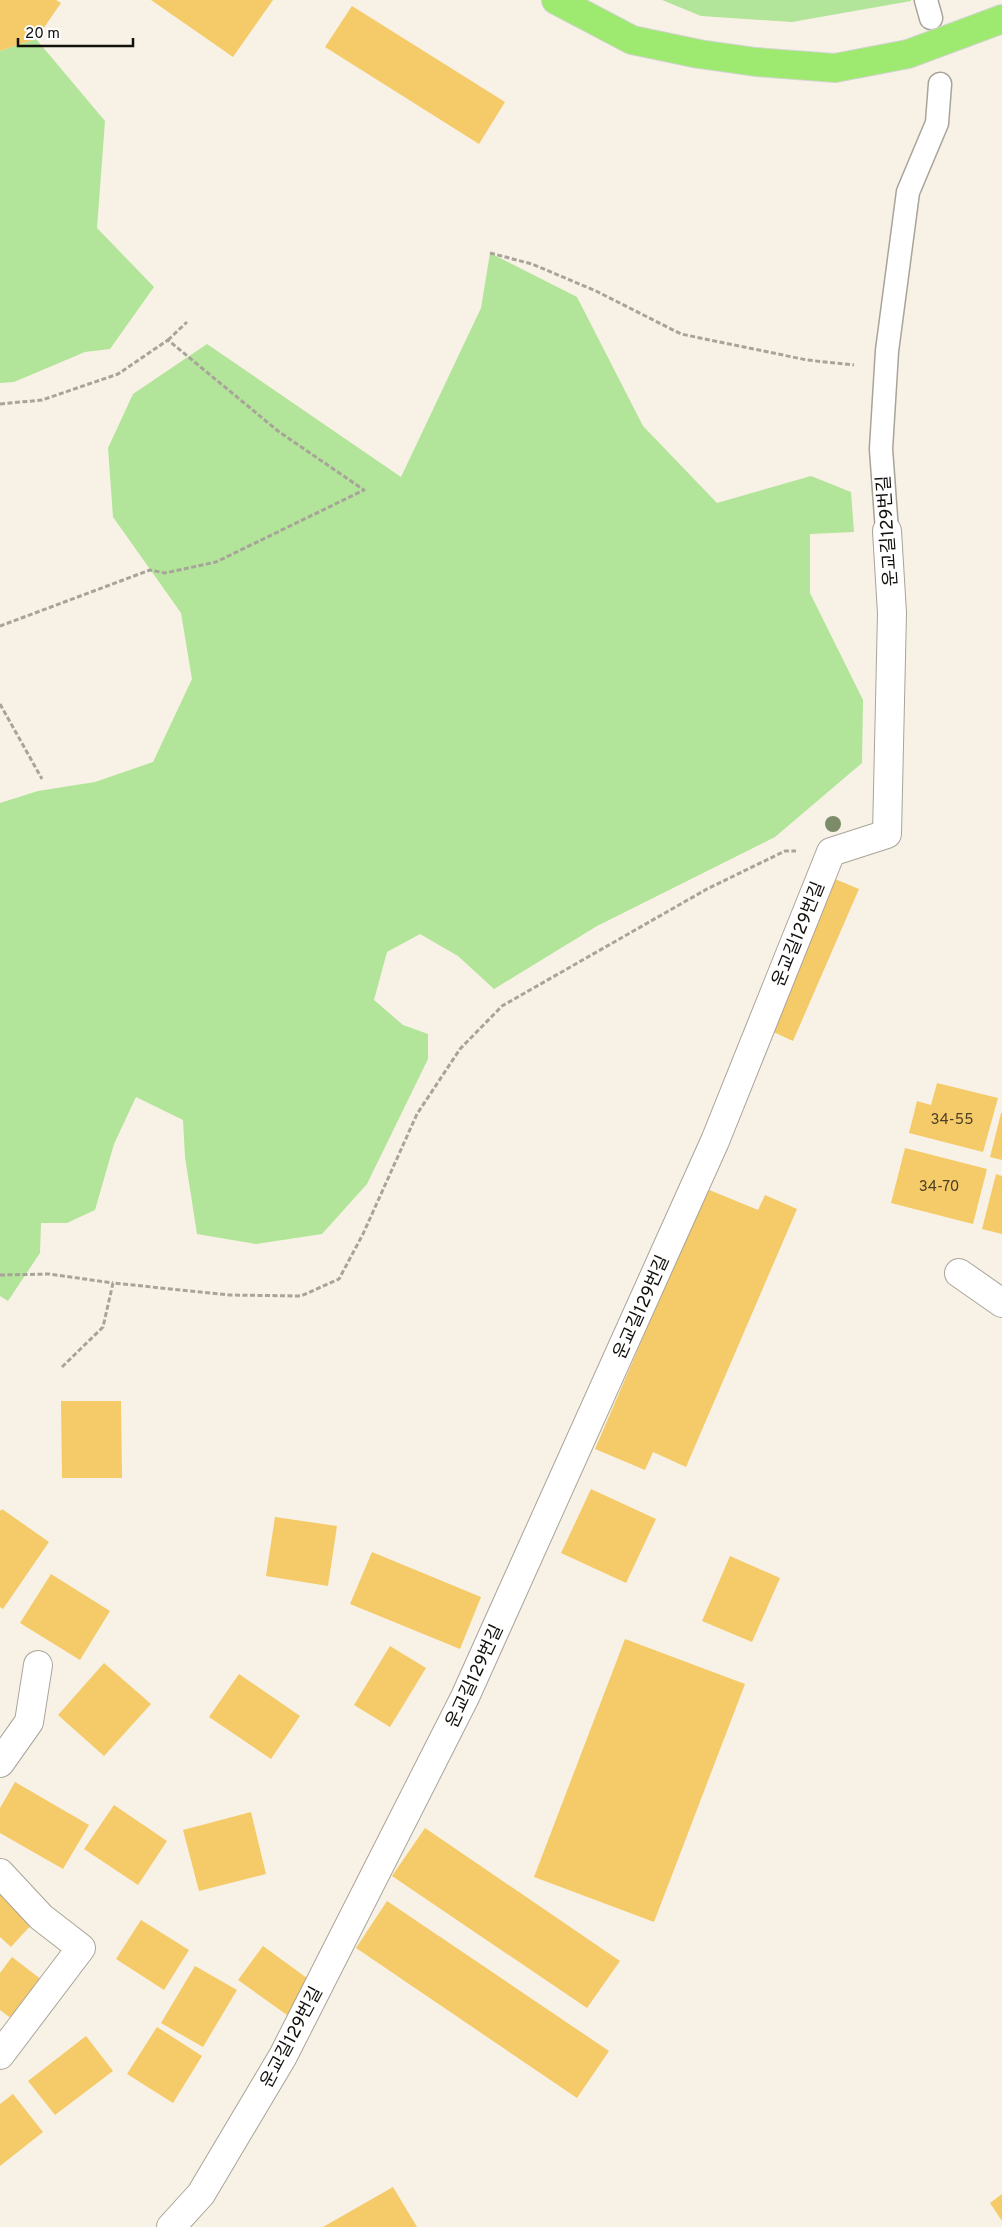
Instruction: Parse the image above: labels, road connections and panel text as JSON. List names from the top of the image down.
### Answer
{
  "streets": {
    "street": ["운교길129번길"]
  },
  "house_numbers": ["34-55", "34-70"],
  "scale_bar": "20 m"
}
